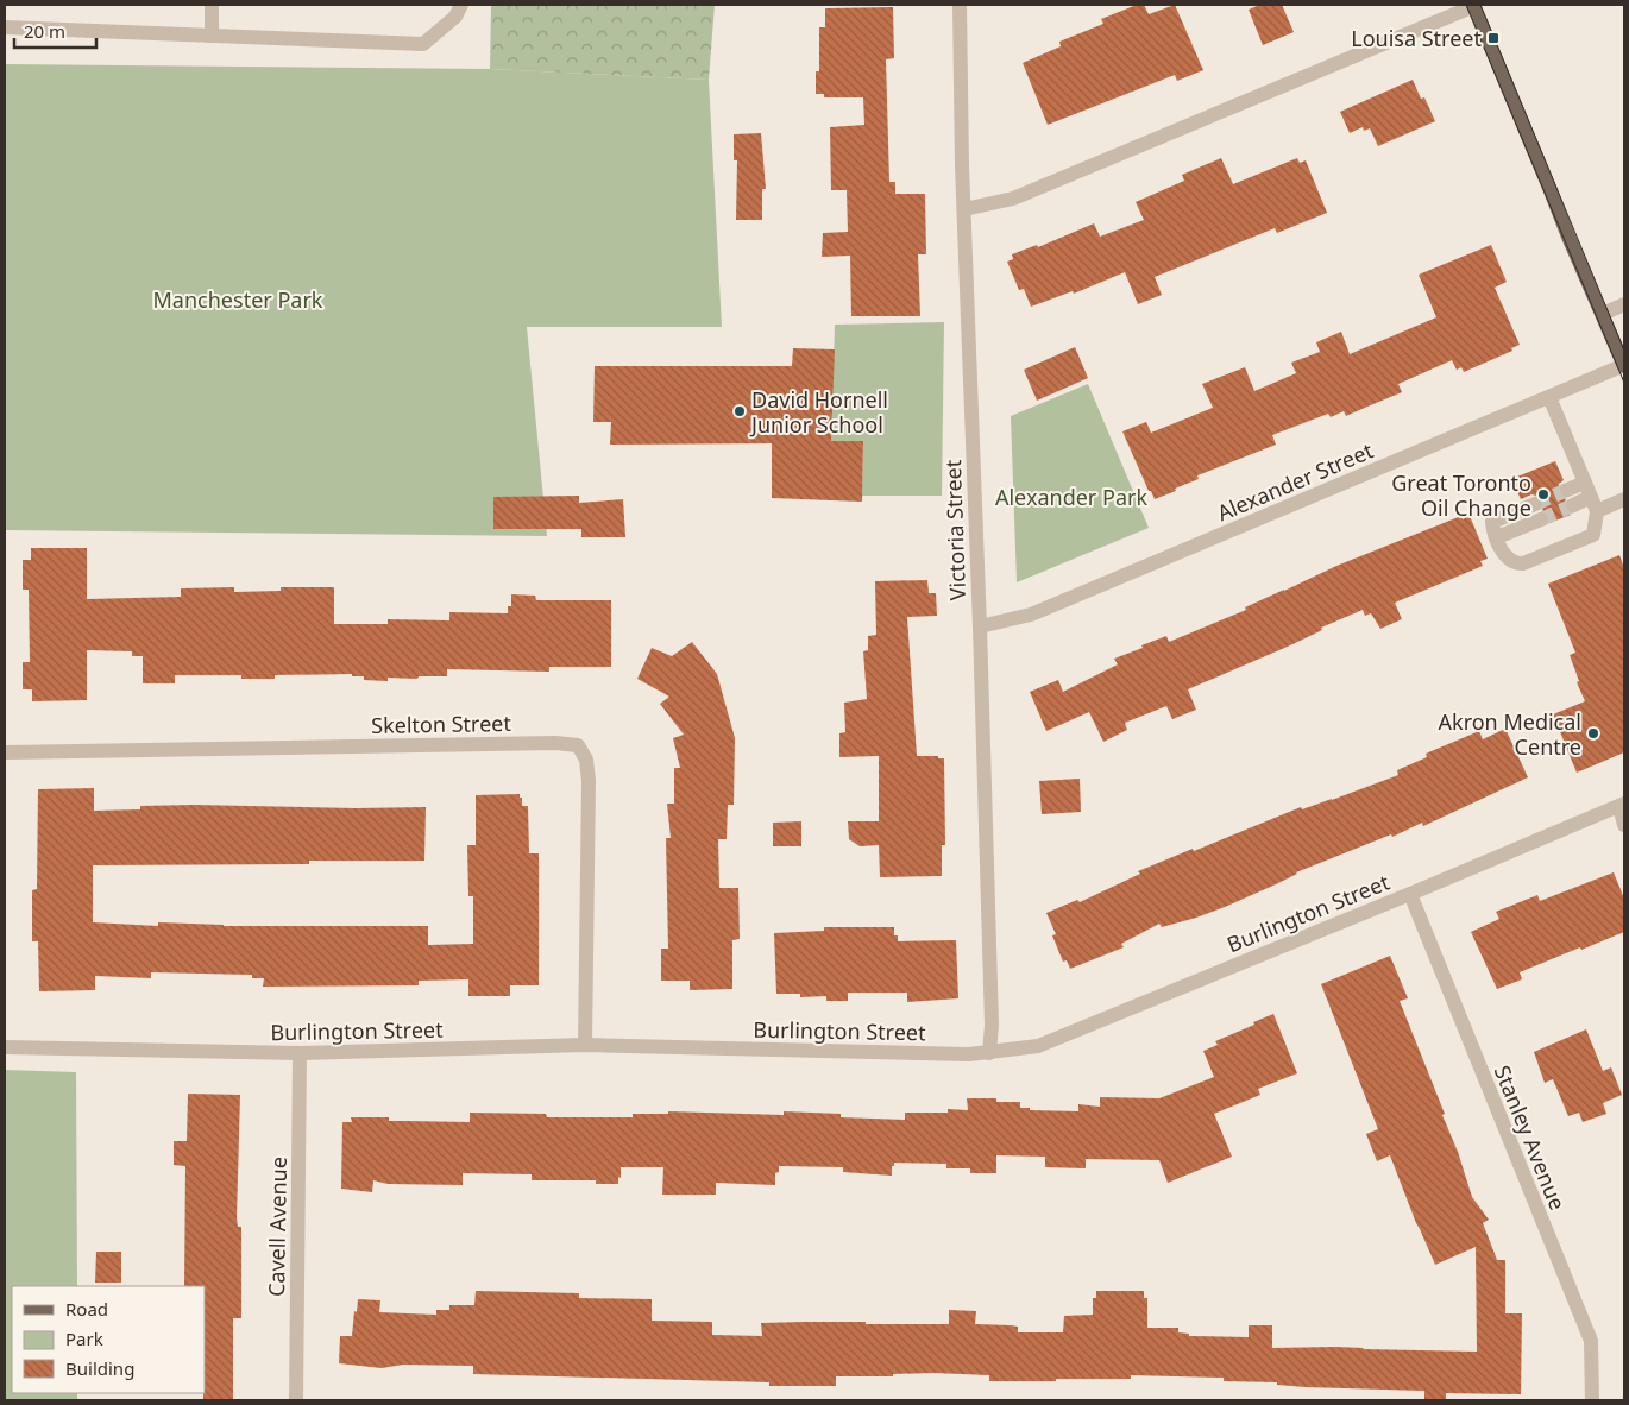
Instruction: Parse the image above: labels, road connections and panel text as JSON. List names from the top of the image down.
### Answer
{
  "streets": {
    "street": [
      "Alexander Street",
      "Victoria Street",
      "Skelton Street",
      "Burlington Street",
      "Stanley Avenue",
      "Cavell Avenue"
    ]
  },
  "crossings": [
    ["Alexander Street", "Victoria Street"],
    ["Victoria Street", "Burlington Street"],
    ["Skelton Street", "Burlington Street"],
    ["Burlington Street", "Stanley Avenue"],
    ["Burlington Street", "Cavell Avenue"]
  ],
  "parks": ["Manchester Park", "Alexander Park"],
  "places": {
    "transit": ["Louisa Street"],
    "other": ["David Hornell Junior School", "Great Toronto Oil Change", "Akron Medical Centre"]
  },
  "legend": ["Road", "Park", "Building"],
  "scale_bar": "20 m"
}
